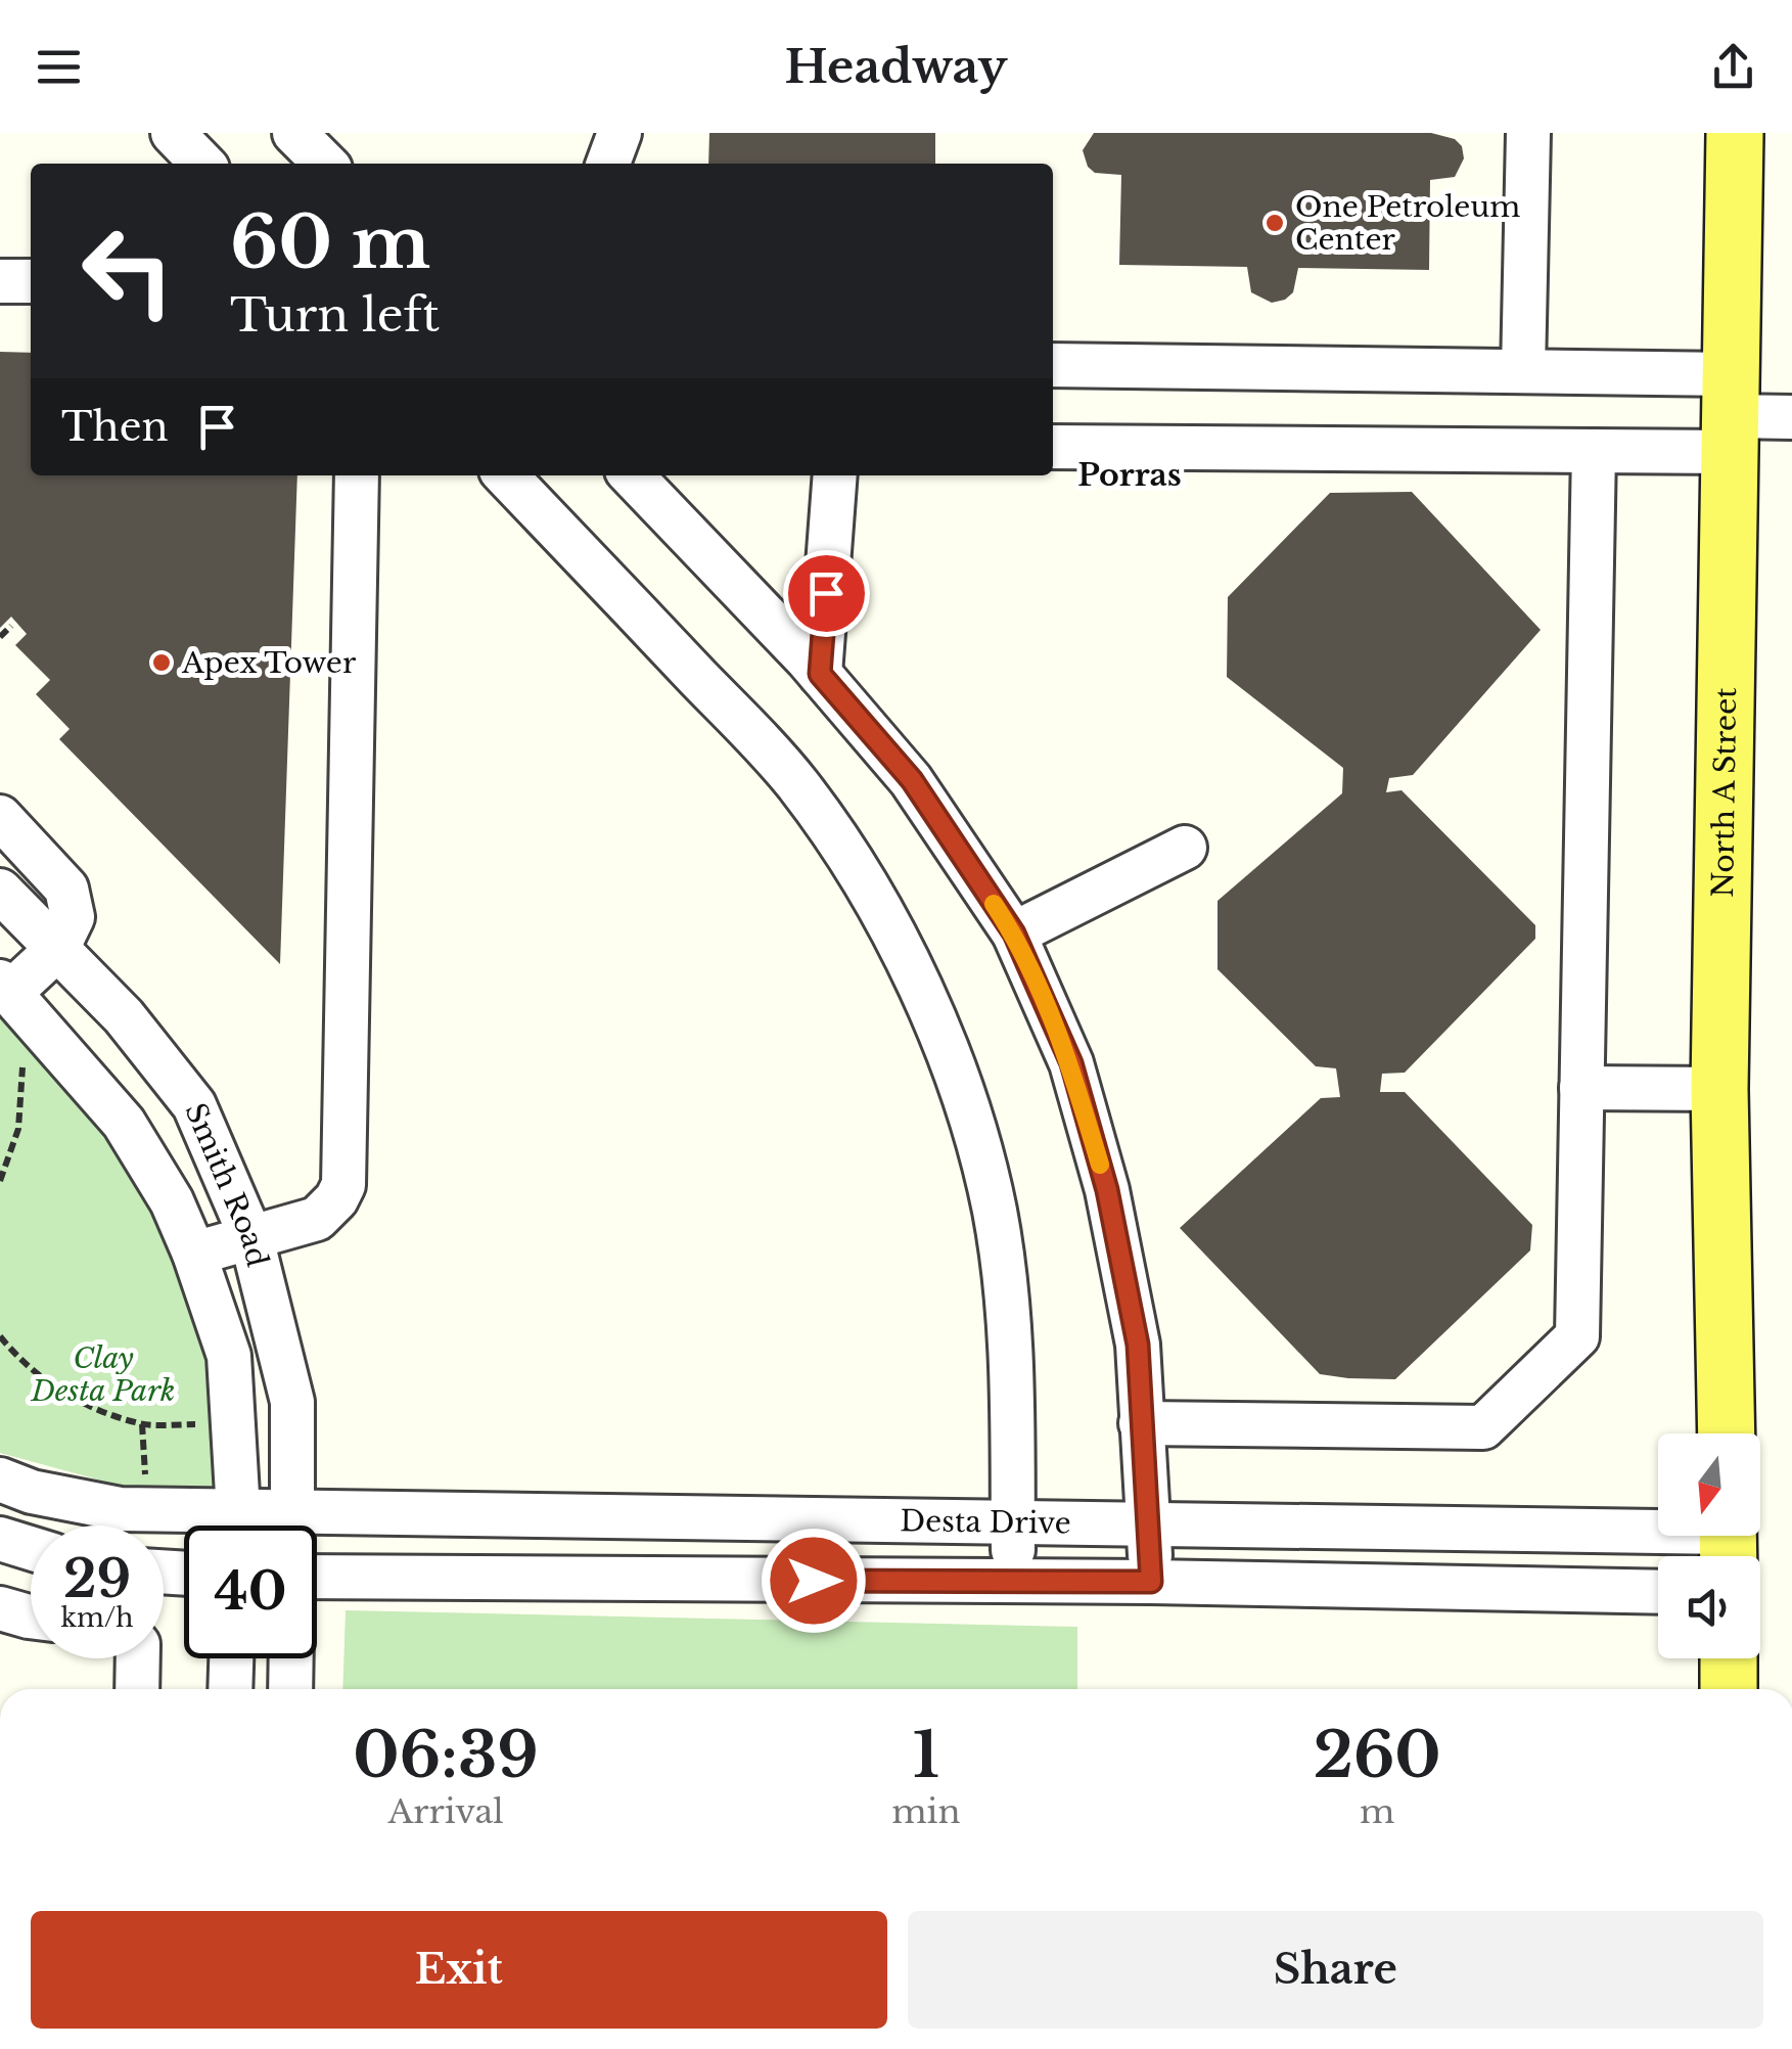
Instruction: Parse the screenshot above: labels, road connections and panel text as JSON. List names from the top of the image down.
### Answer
{
  "streets": {
    "main road": ["North A Street"],
    "street": ["Smith Road", "Desta Drive"]
  },
  "districts": ["Porras"],
  "parks": ["Clay Desta Park"],
  "places": ["One Petroleum Center", "Apex Tower"],
  "north": "bottom",
  "page": {
    "header": "Headway",
    "turn": ["60 m", "Turn left"],
    "then": "Then",
    "speed": "29 km/h",
    "limit": "40",
    "eta": [
      "06:39",
      "Arrival",
      "1",
      "min",
      "260",
      "m"
    ],
    "buttons": ["Exit", "Share"]
  }
}
